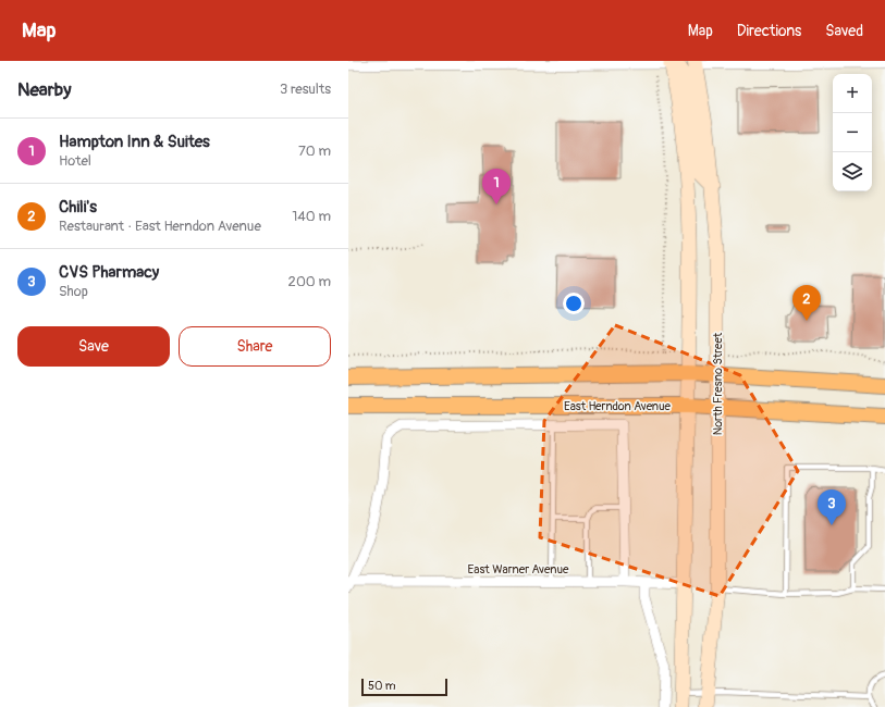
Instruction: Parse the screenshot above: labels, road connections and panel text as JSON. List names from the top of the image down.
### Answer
{
  "streets": {
    "main road": ["North Fresno Street", "East Herndon Avenue"],
    "street": ["East Warner Avenue"]
  },
  "crossings": [
    ["North Fresno Street", "East Herndon Avenue"]
  ],
  "scale_bar": "50 m",
  "page": {
    "header": "Map",
    "nav": ["Map", "Directions", "Saved"],
    "heading": ["Nearby", "3 results"],
    "map_buttons": ["+", "−"],
    "list": [
      {
        "mark": "1",
        "name": "Hampton Inn & Suites",
        "note": "Hotel",
        "value": "70 m"
      },
      {
        "mark": "2",
        "name": "Chili's",
        "note": "Restaurant · East Herndon Avenue",
        "value": "140 m"
      },
      {
        "mark": "3",
        "name": "CVS Pharmacy",
        "note": "Shop",
        "value": "200 m"
      }
    ],
    "pins": ["1", "2", "3"],
    "buttons": ["Save", "Share"],
    "scale": "50 m"
  }
}
